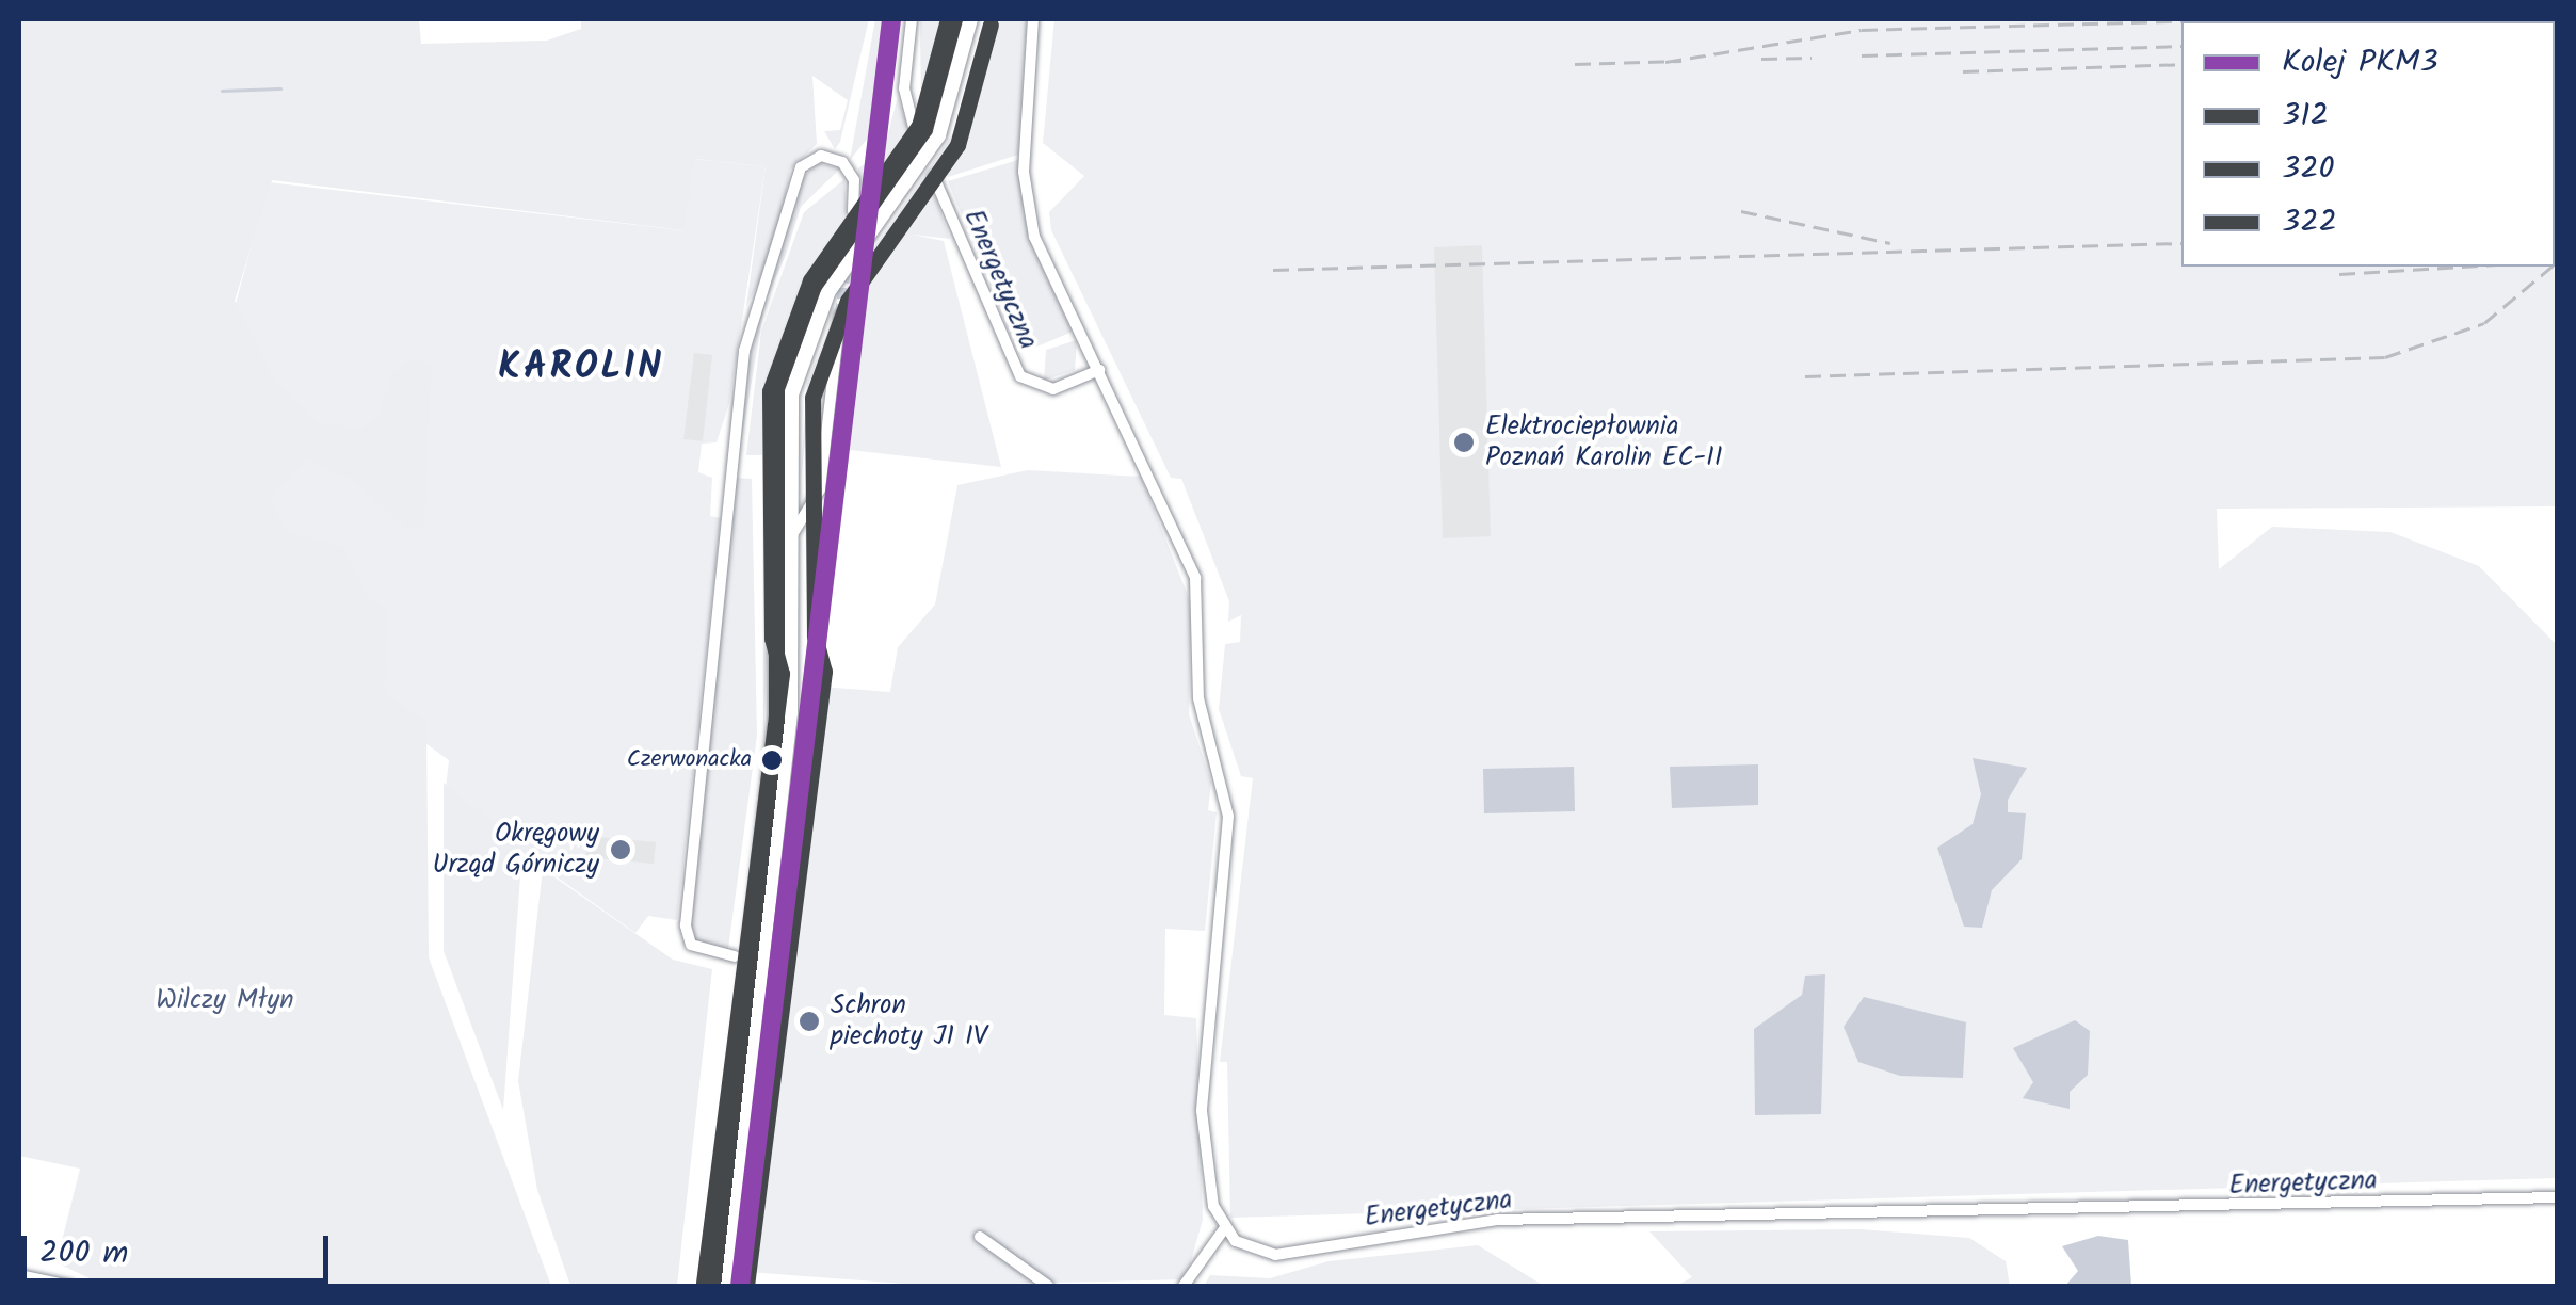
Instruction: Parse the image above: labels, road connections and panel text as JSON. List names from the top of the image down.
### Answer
{
  "streets": {
    "street": ["Energetyczna"]
  },
  "districts": ["KAROLIN"],
  "parks": ["Wilczy Młyn"],
  "places": [
    "Elektrociepłownia Poznań Karolin EC-II",
    "Czerwonacka",
    "Okręgowy Urząd Górniczy",
    "Schron piechoty J1 IV"
  ],
  "lines": [
    "rail line PKM3",
    "transit line 312",
    "transit line 322",
    "transit line 320"
  ],
  "legend": [
    "Kolej PKM3",
    "312",
    "320",
    "322"
  ],
  "scale_bar": "200 m"
}
